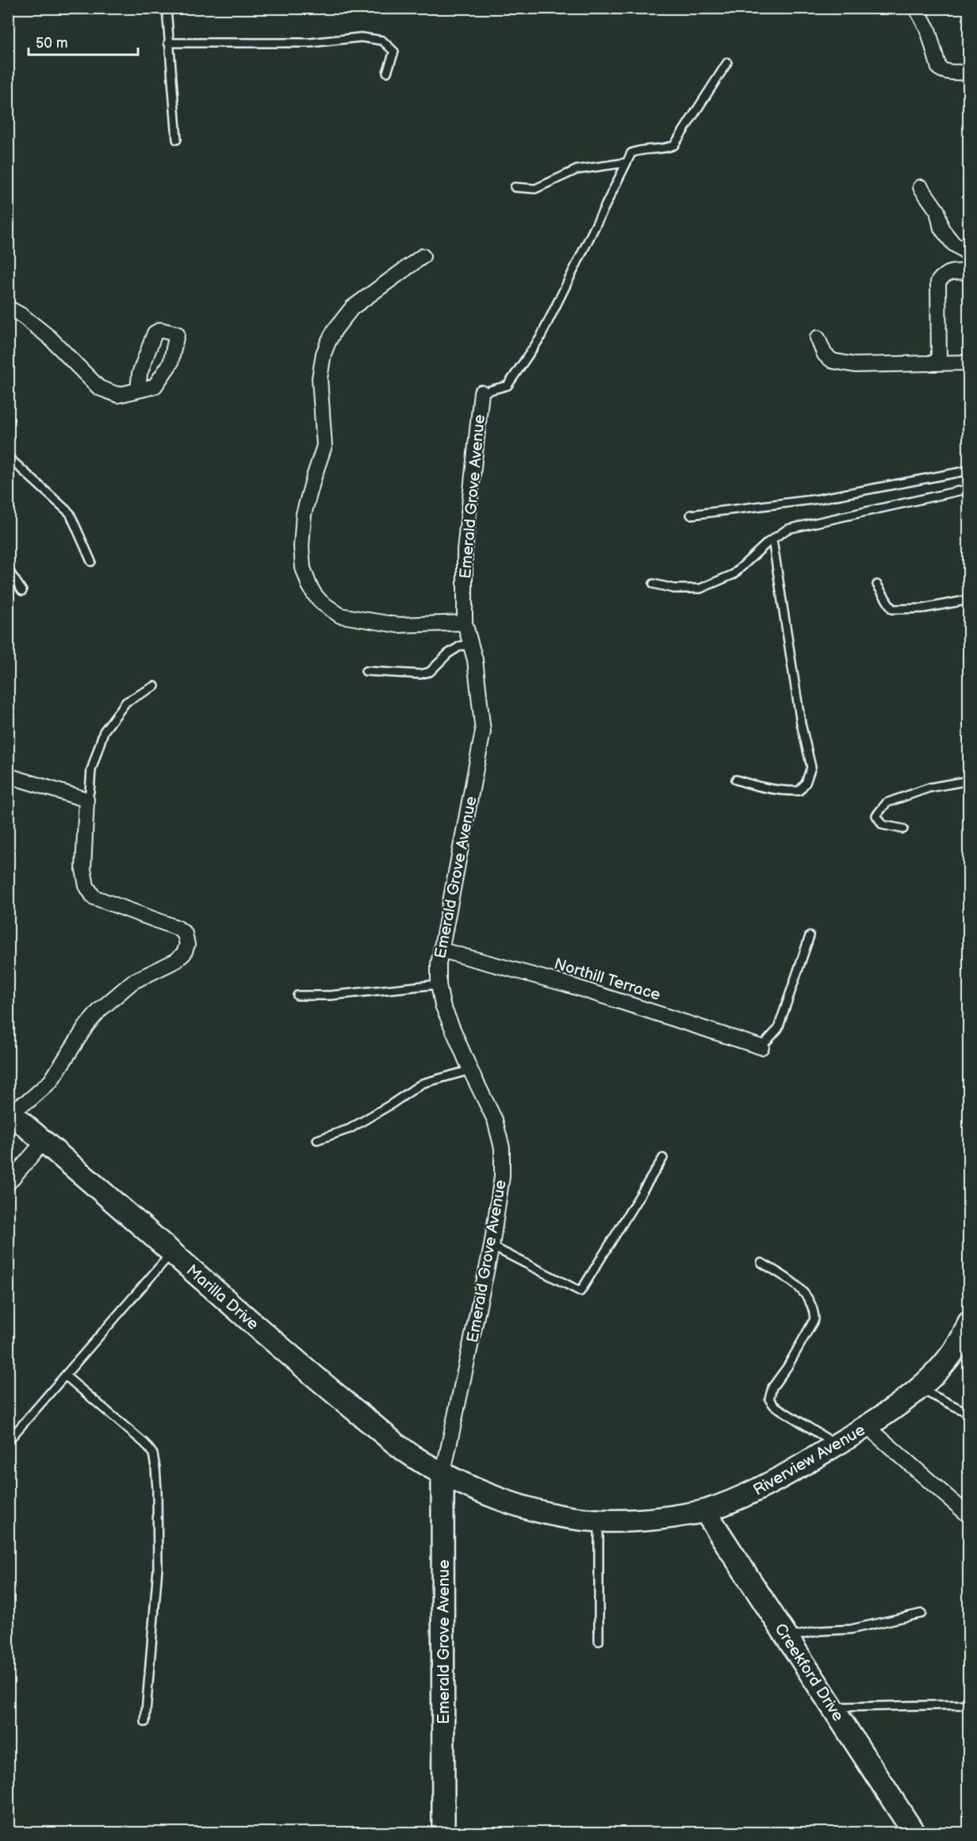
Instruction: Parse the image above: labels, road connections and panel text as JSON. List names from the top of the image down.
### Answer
{
  "streets": {
    "street": [
      "Emerald Grove Avenue",
      "Northill Terrace",
      "Marilla Drive",
      "Riverview Avenue",
      "Creekford Drive"
    ]
  },
  "crossings": [
    ["Emerald Grove Avenue", "Northill Terrace"],
    ["Emerald Grove Avenue", "Marilla Drive"],
    ["Emerald Grove Avenue", "Riverview Avenue"],
    ["Marilla Drive", "Riverview Avenue"],
    ["Riverview Avenue", "Creekford Drive"]
  ],
  "scale_bar": "50 m"
}
